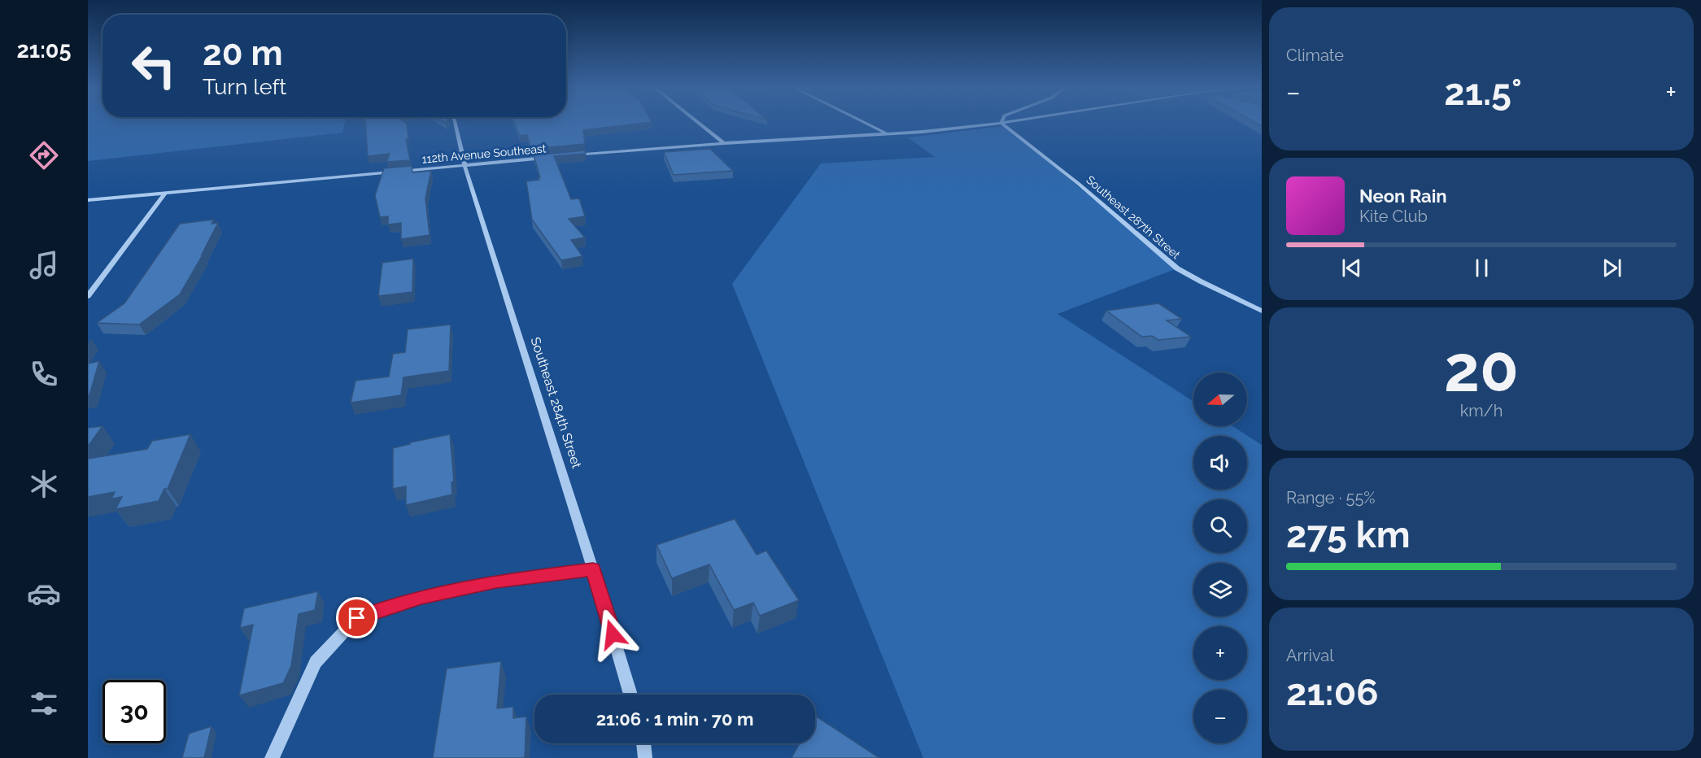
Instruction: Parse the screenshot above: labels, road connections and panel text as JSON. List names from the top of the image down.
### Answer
{
  "streets": {
    "street": ["112th Avenue Southeast", "Southeast 287th Street", "Southeast 284th Street"]
  },
  "crossings": [
    ["112th Avenue Southeast", "Southeast 284th Street"]
  ],
  "north": "left",
  "page": {
    "tabs": "21:05",
    "tile": [
      "Climate",
      ["20", "km/h"],
      ["Range · 55%", "275 km"],
      ["Arrival", "21:06"]
    ],
    "turn": ["20 m", "Turn left"],
    "heat": ["−", "21.5°", "+"],
    "song": ["Neon Rain", "Kite Club"],
    "map_buttons": ["+", "−"],
    "limit": "30",
    "trip": "21:06 · 1 min · 70 m"
  }
}
